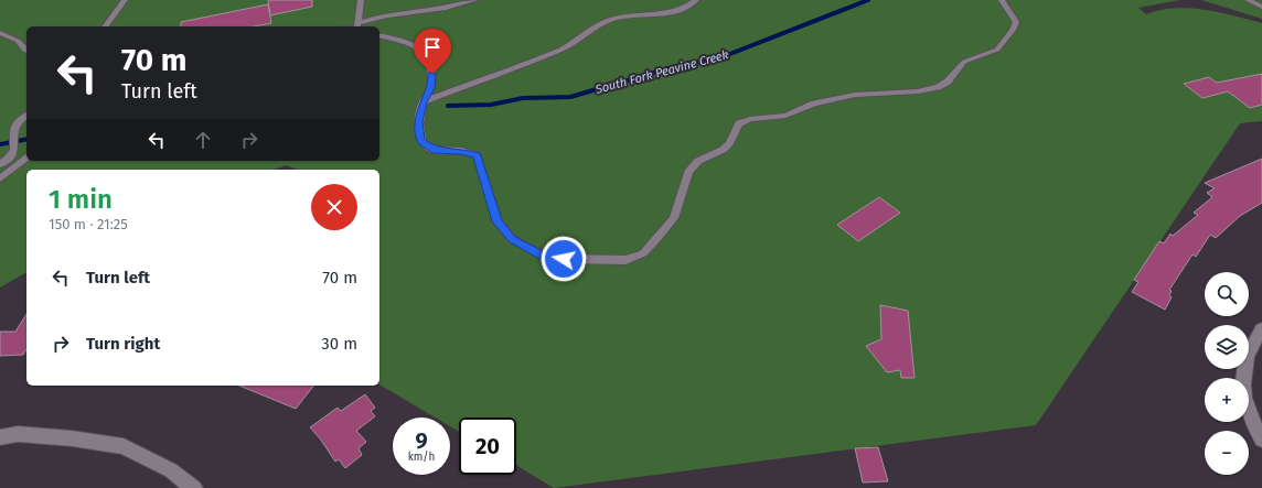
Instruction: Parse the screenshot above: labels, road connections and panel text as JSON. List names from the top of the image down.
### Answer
{
  "water": ["South Fork Peavine Creek"],
  "page": {
    "turn": ["70 m", "Turn left"],
    "heading": ["1 min", "150 m · 21:25"],
    "list": [
      {
        "name": "Turn left",
        "value": "70 m"
      },
      {
        "name": "Turn right",
        "value": "30 m"
      }
    ],
    "map_buttons": ["+", "−"],
    "speed": "9 km/h",
    "limit": "20"
  }
}
